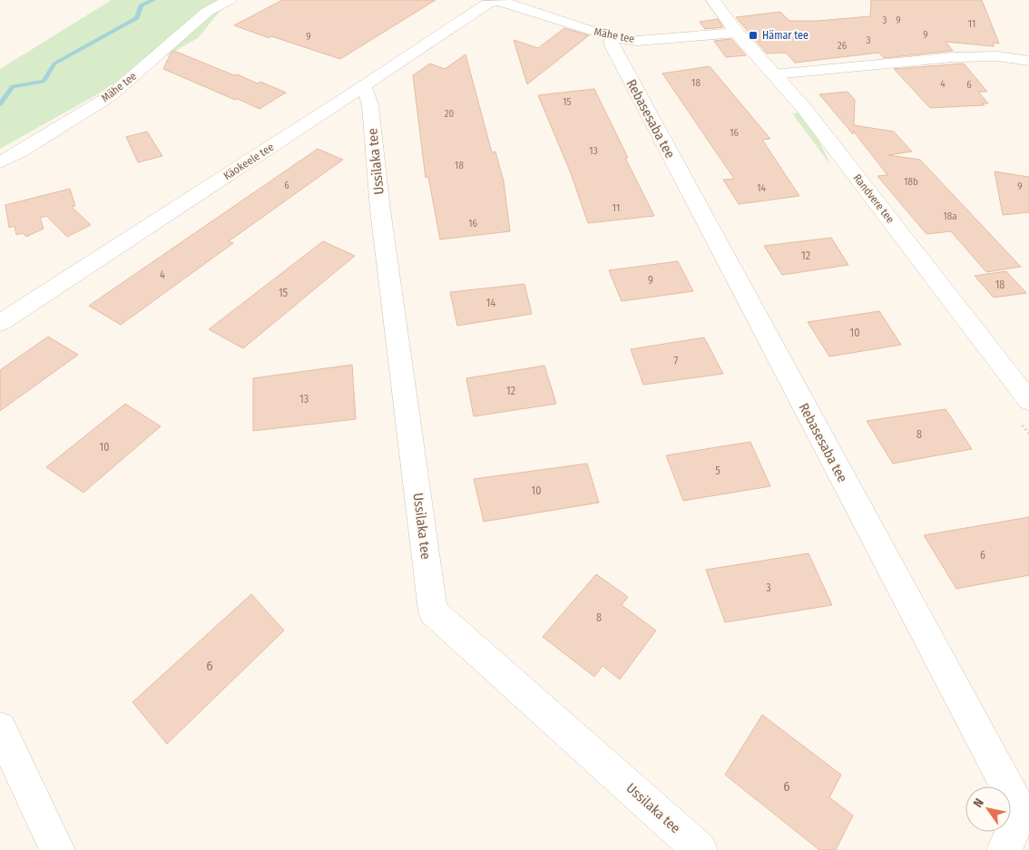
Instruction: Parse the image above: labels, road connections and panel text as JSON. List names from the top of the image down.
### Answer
{
  "streets": {
    "street": [
      "Mähe tee",
      "Rebasesaba tee",
      "Käokeele tee",
      "Ussilaka tee",
      "Randvere tee"
    ]
  },
  "crossings": [
    ["Mähe tee", "Rebasesaba tee"],
    ["Mähe tee", "Käokeele tee"],
    ["Mähe tee", "Randvere tee"],
    ["Käokeele tee", "Ussilaka tee"]
  ],
  "places": {
    "transit": ["Hämar tee"]
  },
  "house_numbers": [
    "3",
    "9",
    "11",
    "9",
    "9",
    "3",
    "26",
    "18",
    "4",
    "6",
    "15",
    "20",
    "16",
    "13",
    "18",
    "18b",
    "6",
    "9",
    "14",
    "11",
    "18a",
    "16",
    "12",
    "4",
    "9",
    "18",
    "15",
    "14",
    "10",
    "7",
    "12",
    "13",
    "8",
    "10",
    "5",
    "10",
    "6",
    "3",
    "8",
    "6",
    "6"
  ],
  "north": "top left"
}
